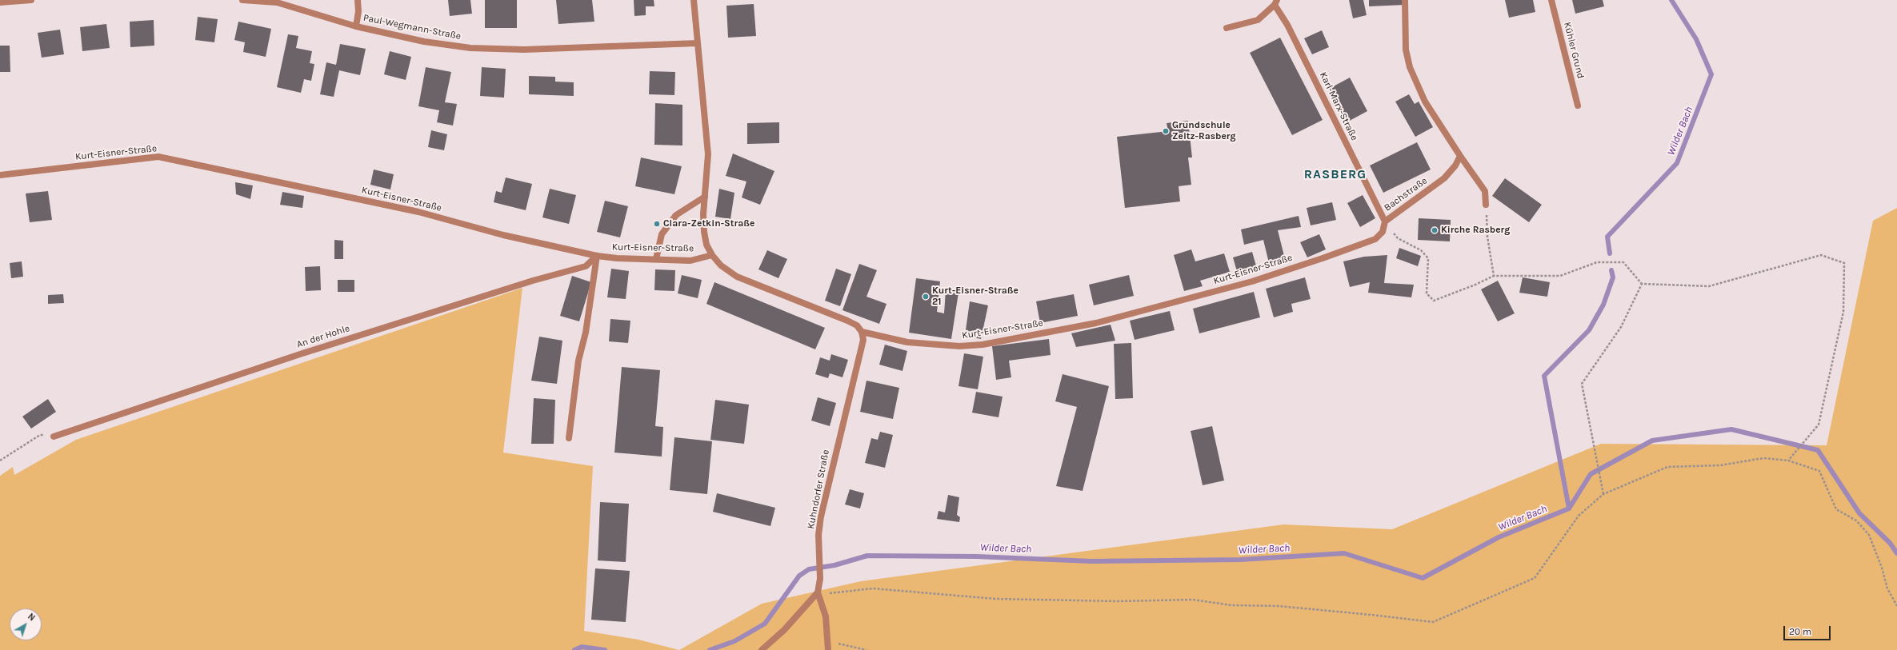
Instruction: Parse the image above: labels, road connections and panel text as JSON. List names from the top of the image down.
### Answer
{
  "streets": {
    "street": [
      "Paul-Wegmann-Straße",
      "Kühler Grund",
      "Karl-Marx-Straße",
      "Kurt-Eisner-Straße",
      "Bachstraße",
      "An der Hohle",
      "Kuhndorfer Straße"
    ]
  },
  "crossings": [
    ["Karl-Marx-Straße", "Kurt-Eisner-Straße"],
    ["Karl-Marx-Straße", "Bachstraße"],
    ["Kurt-Eisner-Straße", "Bachstraße"],
    ["Kurt-Eisner-Straße", "An der Hohle"],
    ["Kurt-Eisner-Straße", "Kuhndorfer Straße"]
  ],
  "districts": ["RASBERG"],
  "water": ["Wilder Bach"],
  "places": [
    "Grundschule Zeitz-Rasberg",
    "Clara-Zetkin-Straße",
    "Kirche Rasberg",
    "Kurt-Eisner-Straße 21"
  ],
  "scale_bar": "20 m",
  "north": "top right"
}
